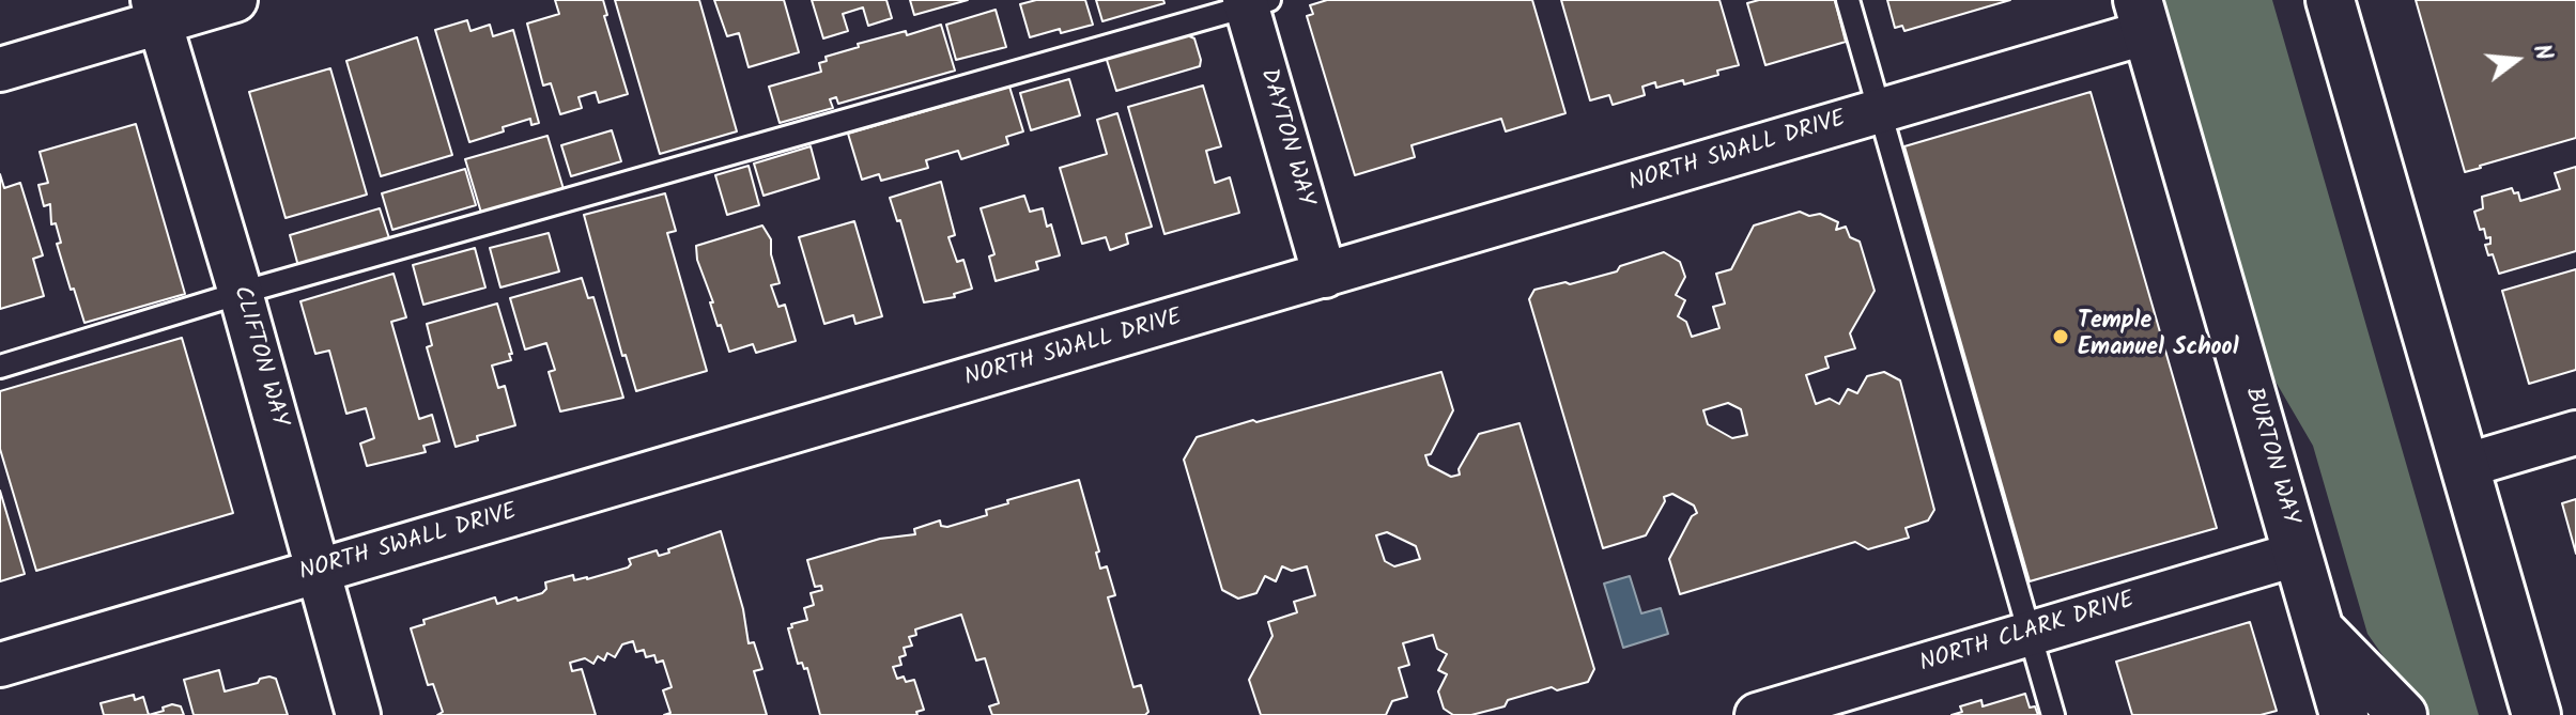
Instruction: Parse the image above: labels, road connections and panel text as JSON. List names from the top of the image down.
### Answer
{
  "streets": {
    "main road": ["BURTON WAY"],
    "street": [
      "DAYTON WAY",
      "NORTH SWALL DRIVE",
      "CLIFTON WAY",
      "NORTH CLARK DRIVE"
    ]
  },
  "crossings": [
    ["DAYTON WAY", "NORTH SWALL DRIVE"],
    ["NORTH SWALL DRIVE", "CLIFTON WAY"],
    ["NORTH SWALL DRIVE", "BURTON WAY"],
    ["BURTON WAY", "NORTH CLARK DRIVE"]
  ],
  "places": ["Temple Emanuel School"],
  "north": "right"
}
